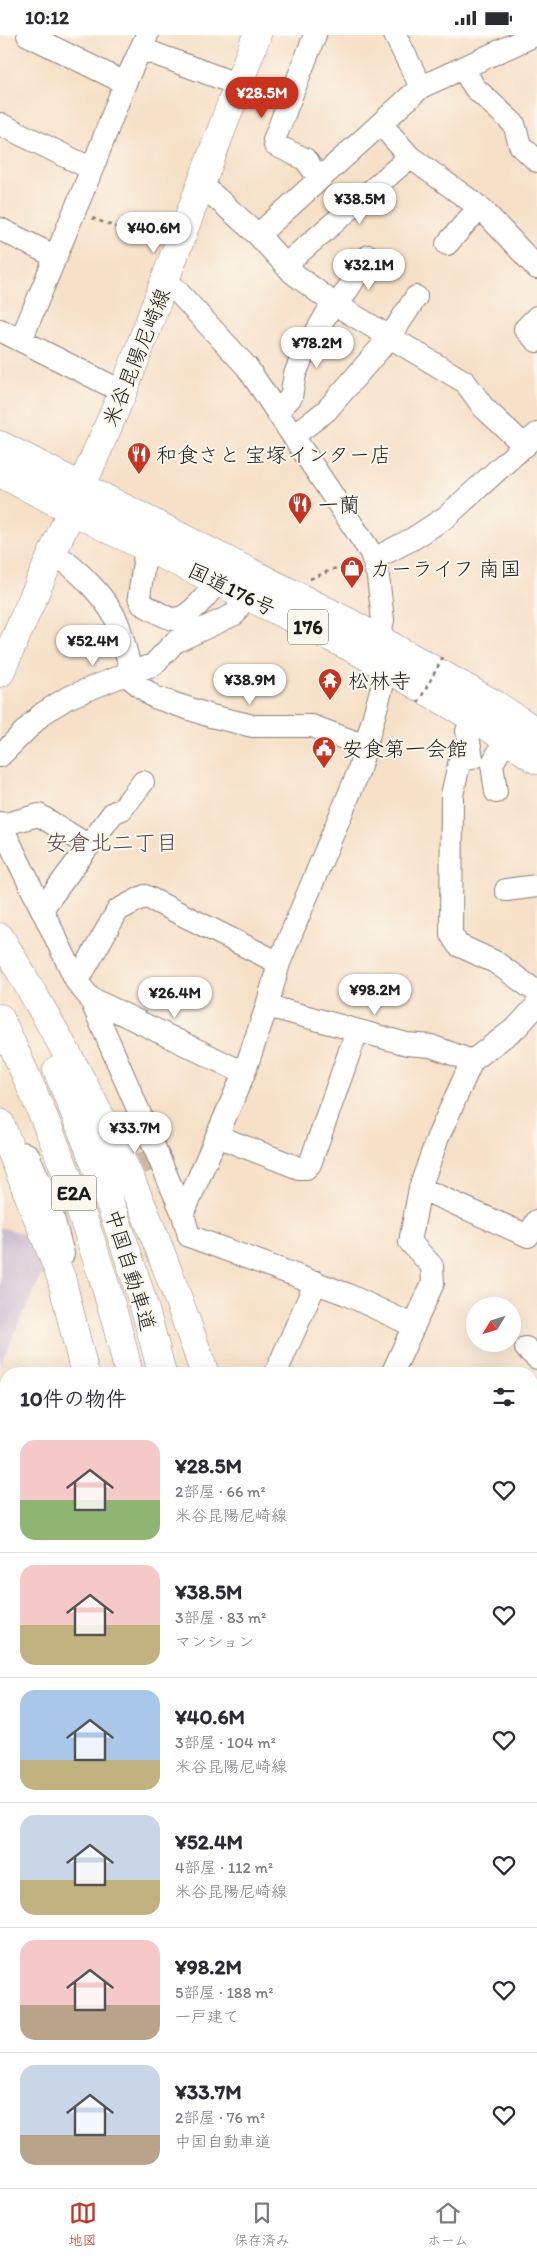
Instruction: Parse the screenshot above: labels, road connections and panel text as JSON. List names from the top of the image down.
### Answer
{
  "streets": {
    "main road": [
      "米谷昆陽尼崎線",
      "国道176号",
      "176",
      "E2A",
      "中国自動車道"
    ]
  },
  "crossings": [
    ["米谷昆陽尼崎線", "国道176号"]
  ],
  "districts": ["安倉北二丁目"],
  "places": {
    "restaurant": ["和食さと 宝塚インター店", "一蘭"],
    "shop": ["カーライフ 南国"],
    "temple": ["松林寺"],
    "public building": ["安食第一会館"]
  },
  "north": "bottom left",
  "page": {
    "status": "10:12",
    "price": [
      "¥28.5M",
      "¥38.5M",
      "¥40.6M",
      "¥32.1M",
      "¥78.2M",
      "¥52.4M",
      "¥38.9M",
      "¥98.2M",
      "¥26.4M",
      "¥33.7M"
    ],
    "heading": "10件の物件",
    "list": [
      {
        "name": "¥28.5M",
        "note": "2部屋 · 66 m² · 米谷昆陽尼崎線"
      },
      {
        "name": "¥38.5M",
        "note": "3部屋 · 83 m² · マンション"
      },
      {
        "name": "¥40.6M",
        "note": "3部屋 · 104 m² · 米谷昆陽尼崎線"
      },
      {
        "name": "¥52.4M",
        "note": "4部屋 · 112 m² · 米谷昆陽尼崎線"
      },
      {
        "name": "¥98.2M",
        "note": "5部屋 · 188 m² · 一戸建て"
      },
      {
        "name": "¥33.7M",
        "note": "2部屋 · 76 m² · 中国自動車道"
      }
    ],
    "tabs": ["地図", "保存済み", "ホーム"]
  }
}
